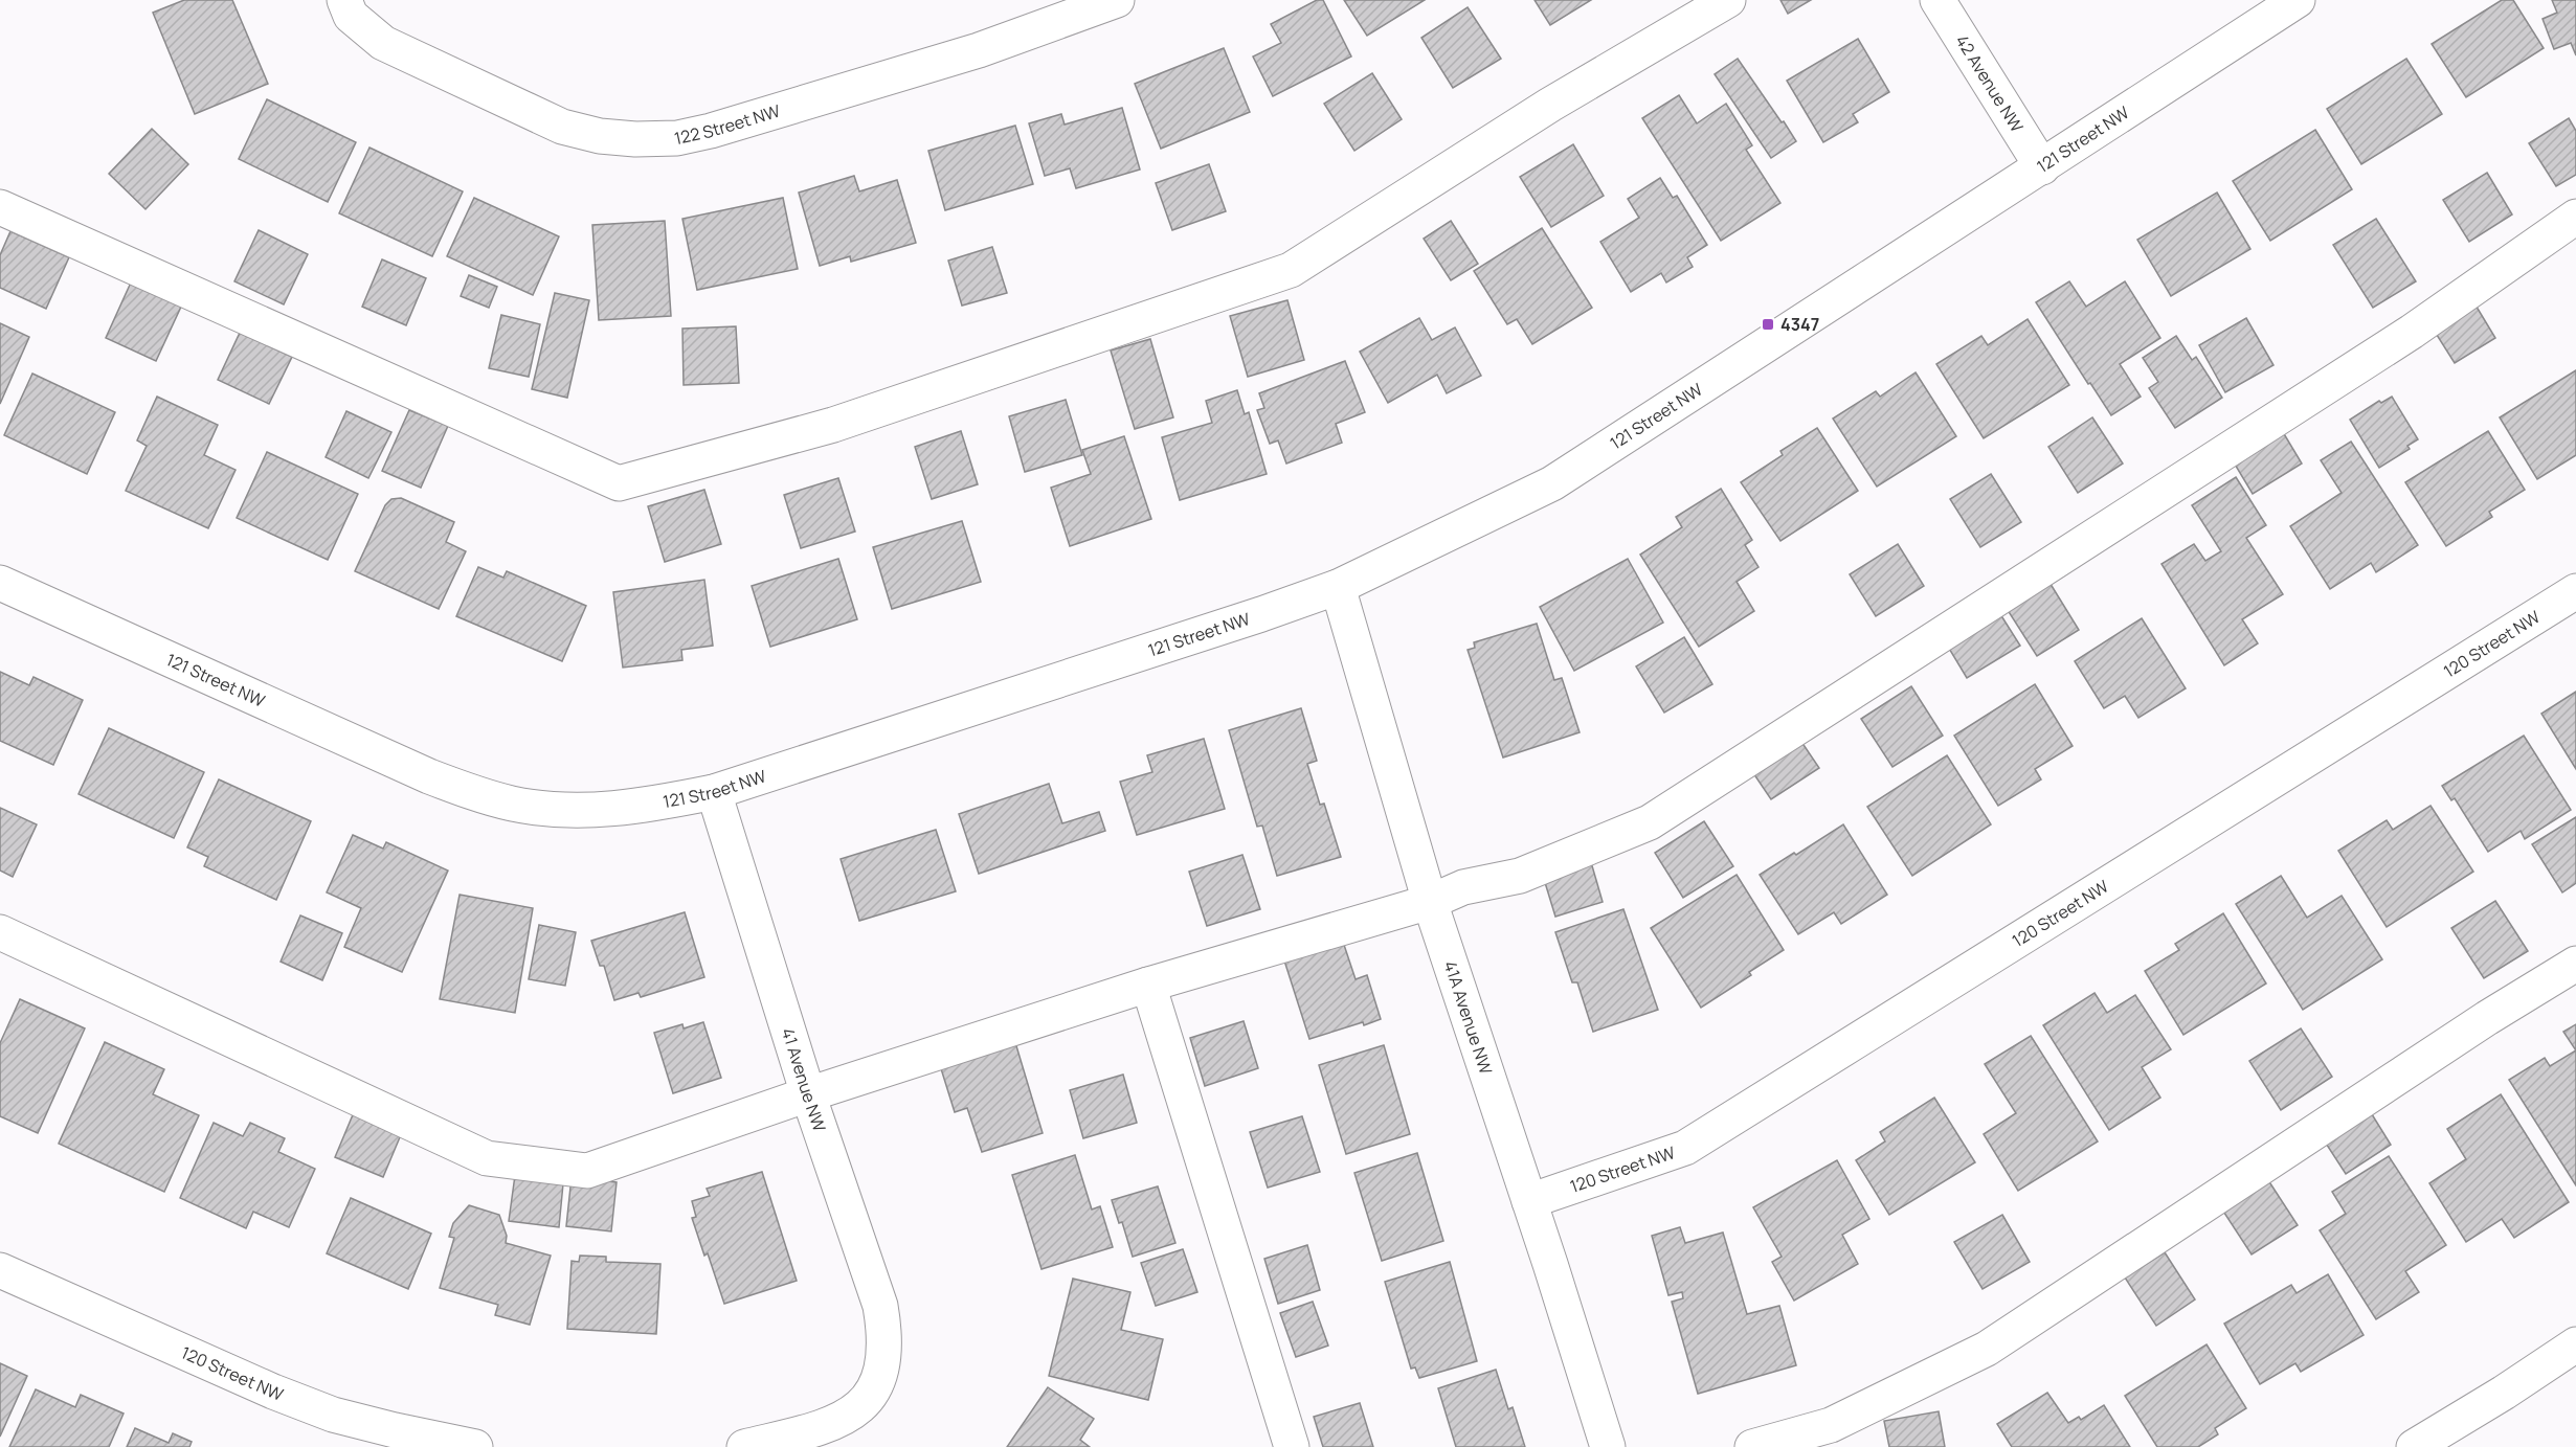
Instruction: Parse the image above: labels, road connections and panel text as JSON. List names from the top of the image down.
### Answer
{
  "streets": {
    "street": [
      "42 Avenue NW",
      "122 Street NW",
      "121 Street NW",
      "120 Street NW",
      "41A Avenue NW",
      "41 Avenue NW"
    ]
  },
  "crossings": [
    ["42 Avenue NW", "121 Street NW"],
    ["121 Street NW", "41A Avenue NW"],
    ["121 Street NW", "41 Avenue NW"],
    ["120 Street NW", "41A Avenue NW"]
  ],
  "places": {
    "transit": ["4347"]
  }
}
